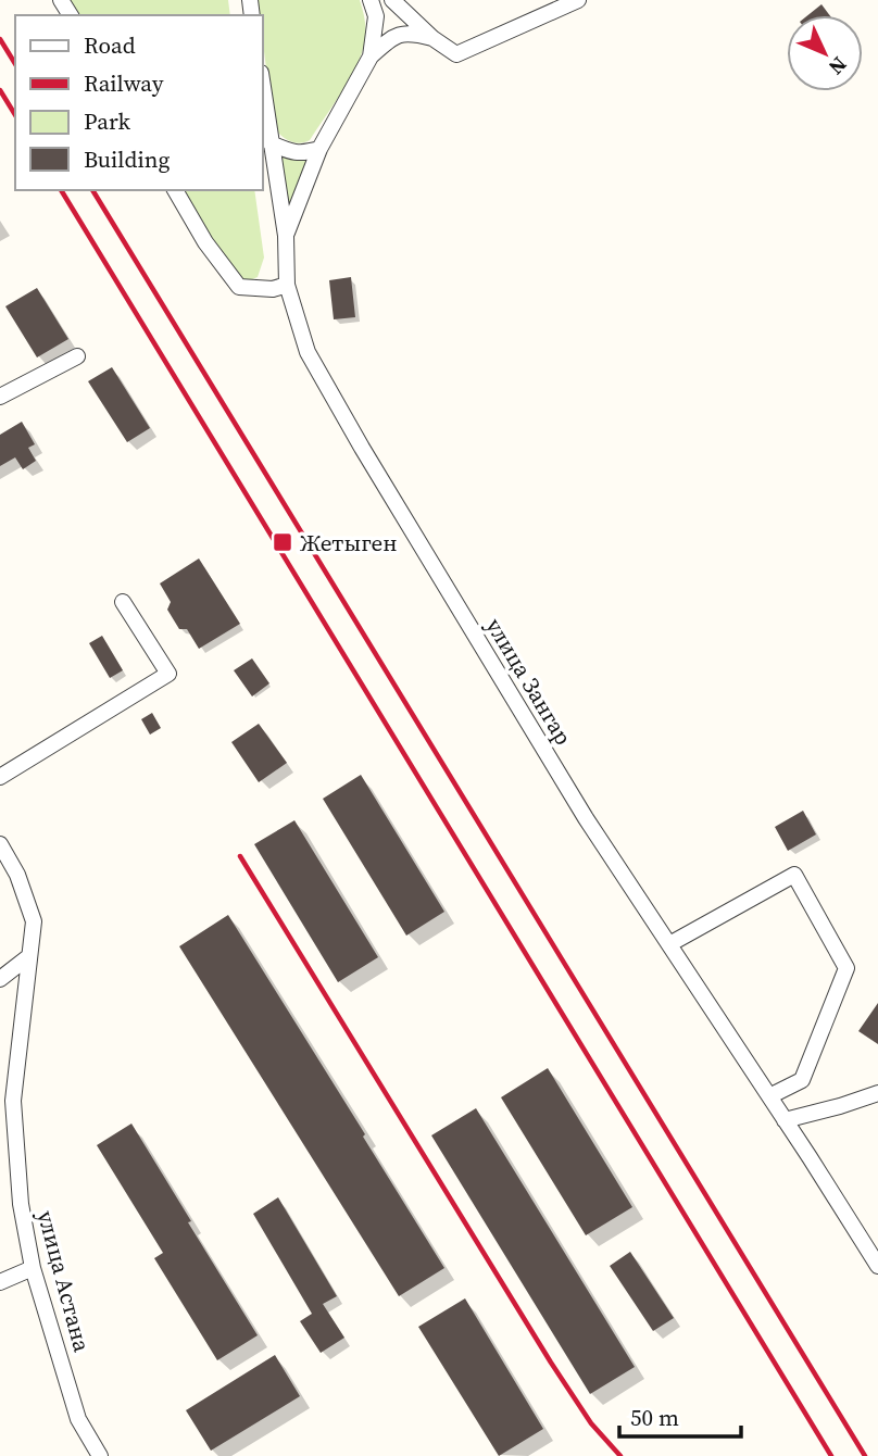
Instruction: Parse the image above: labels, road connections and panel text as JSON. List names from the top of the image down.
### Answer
{
  "streets": {
    "street": ["улица Зангар", "улица Астана"]
  },
  "places": {
    "transit": ["Жетыген"]
  },
  "legend": [
    "Road",
    "Railway",
    "Park",
    "Building"
  ],
  "scale_bar": "50 m",
  "north": "bottom right"
}
